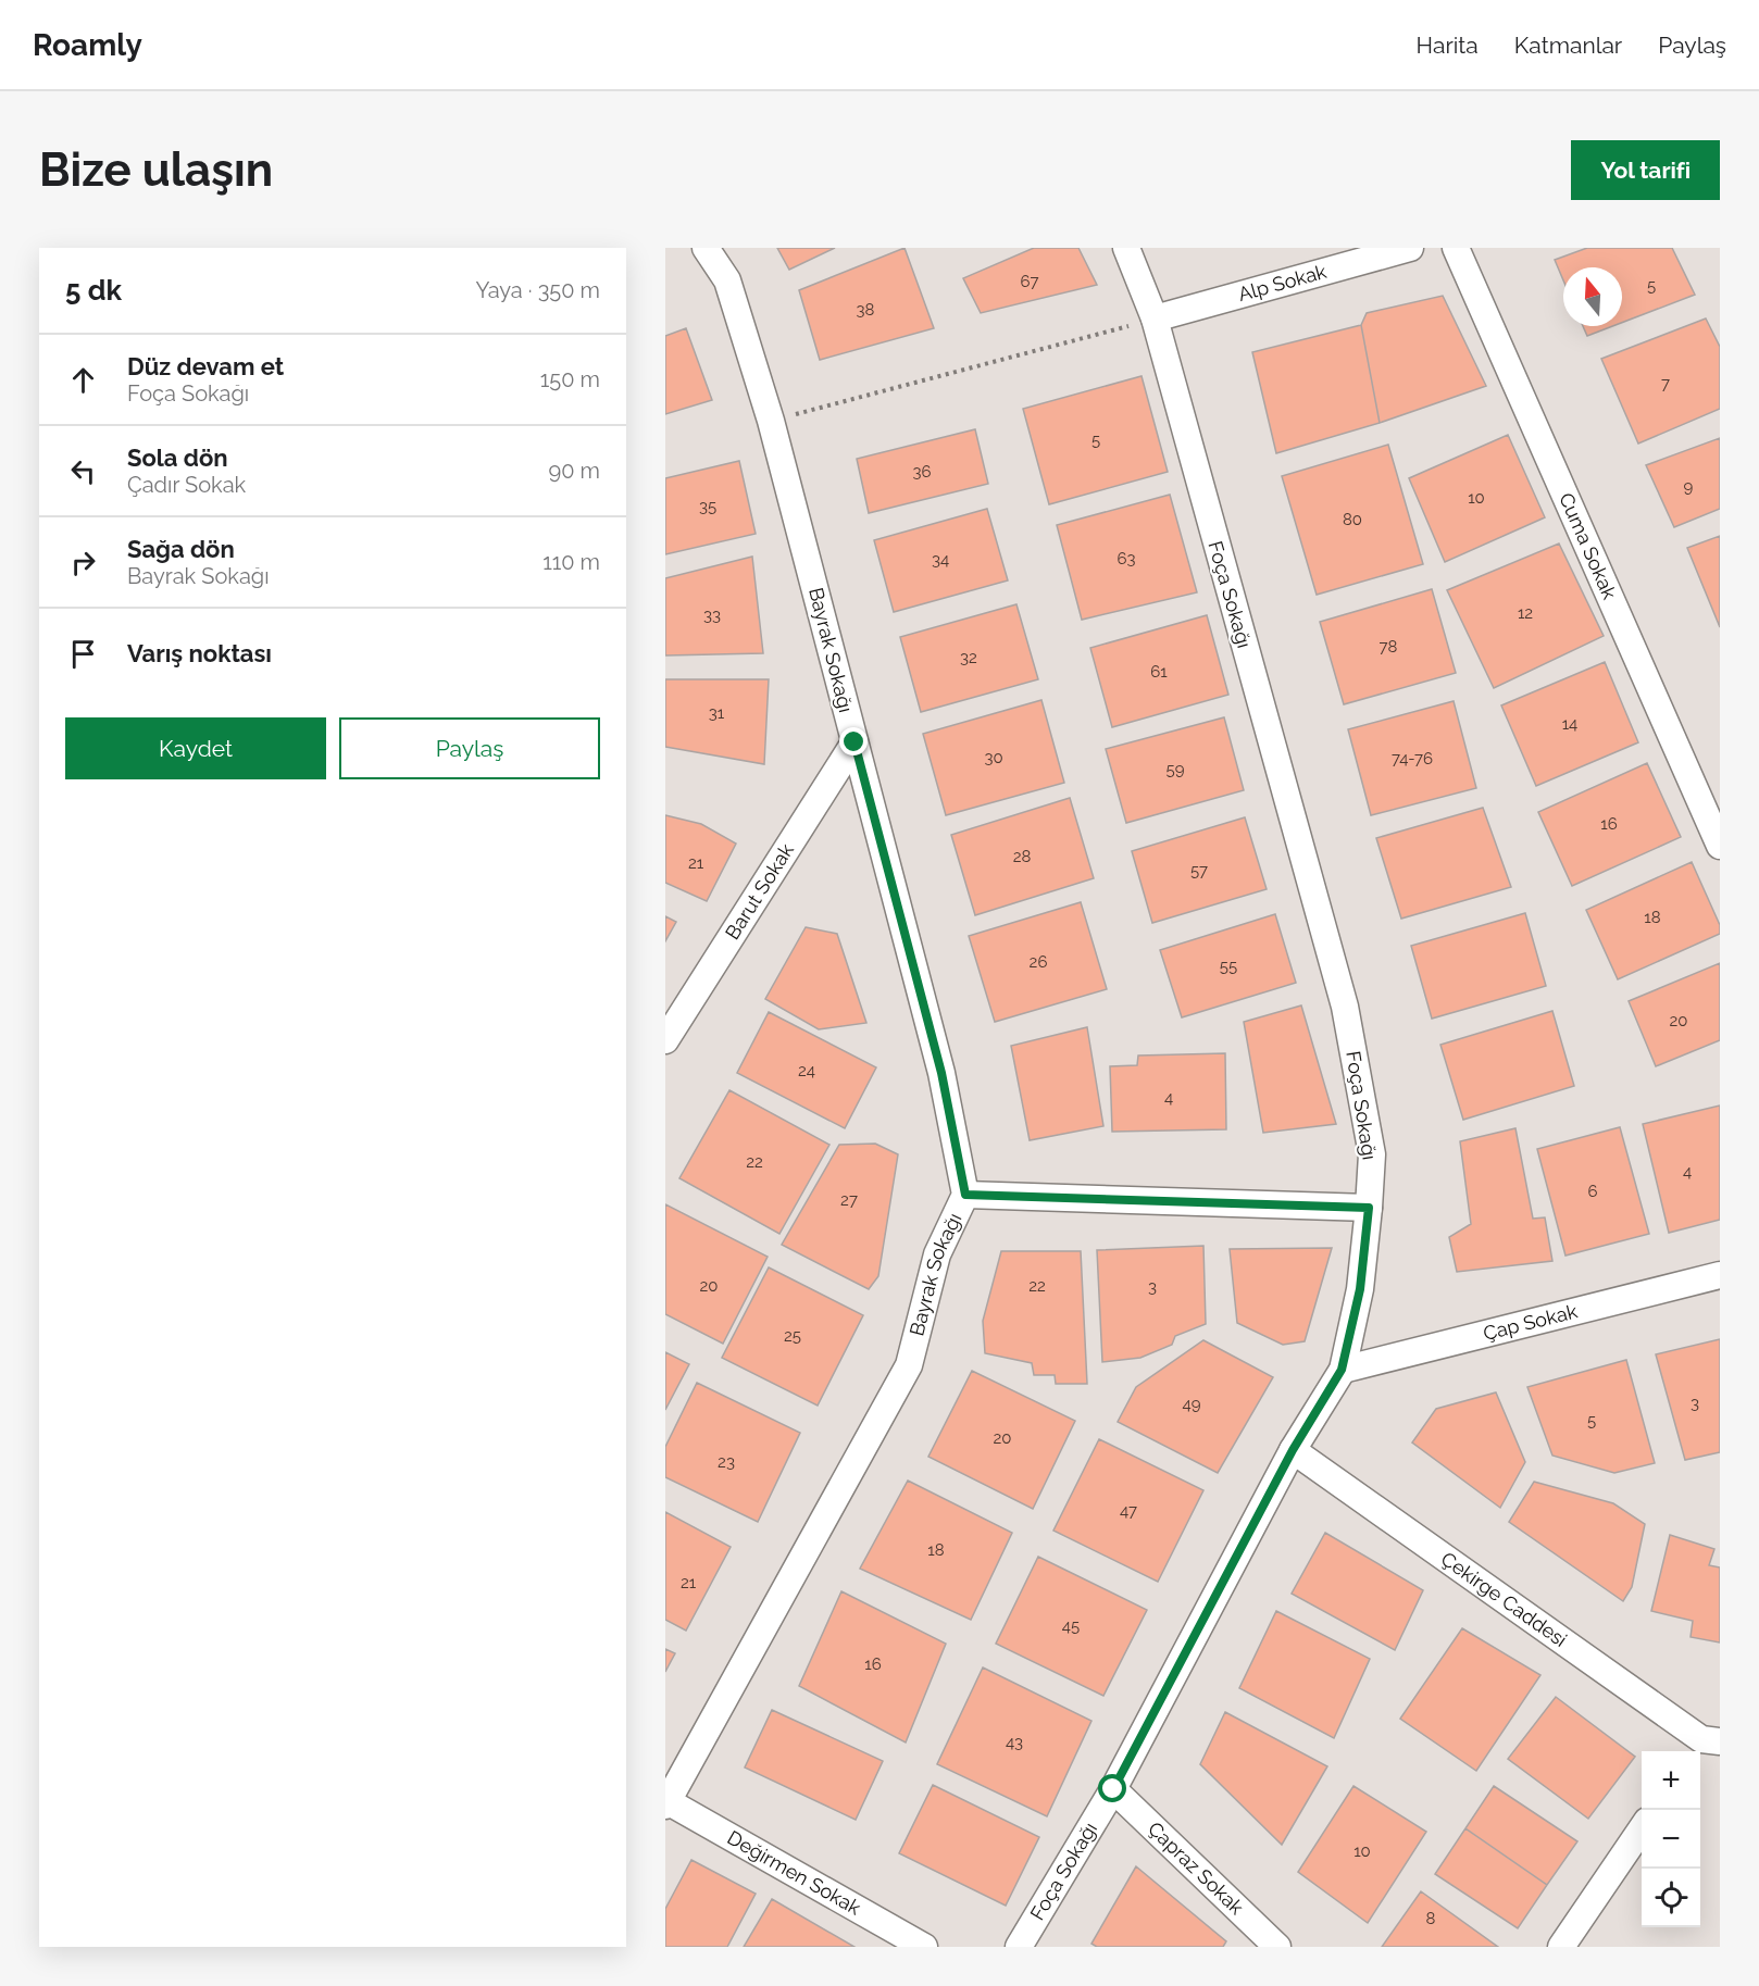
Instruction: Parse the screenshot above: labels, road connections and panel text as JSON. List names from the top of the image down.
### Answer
{
  "streets": {
    "street": [
      "Alp Sokak",
      "Cuma Sokak",
      "Foça Sokağı",
      "Bayrak Sokağı",
      "Barut Sokak",
      "Çap Sokak",
      "Çekirge Caddesi",
      "Çapraz Sokak",
      "Değirmen Sokak"
    ]
  },
  "crossings": [
    ["Alp Sokak", "Foça Sokağı"],
    ["Foça Sokağı", "Çap Sokak"],
    ["Foça Sokağı", "Çekirge Caddesi"],
    ["Foça Sokağı", "Çapraz Sokak"],
    ["Bayrak Sokağı", "Barut Sokak"],
    ["Bayrak Sokağı", "Değirmen Sokak"]
  ],
  "house_numbers": [
    "67",
    "5",
    "38",
    "7",
    "5",
    "36",
    "9",
    "10",
    "35",
    "80",
    "63",
    "34",
    "12",
    "33",
    "78",
    "32",
    "61",
    "31",
    "14",
    "30",
    "74-76",
    "59",
    "16",
    "28",
    "21",
    "57",
    "18",
    "26",
    "55",
    "20",
    "24",
    "4",
    "22",
    "4",
    "6",
    "27",
    "20",
    "22",
    "3",
    "25",
    "3",
    "49",
    "5",
    "20",
    "23",
    "47",
    "18",
    "21",
    "45",
    "16",
    "43",
    "10",
    "8"
  ],
  "north": "top",
  "page": {
    "header": "Roamly",
    "nav": ["Harita", "Katmanlar", "Paylaş"],
    "buttons": [
      "Yol tarifi",
      ["Kaydet", "Paylaş"]
    ],
    "title": "Bize ulaşın",
    "heading": ["5 dk", "Yaya · 350 m"],
    "list": [
      ["Düz devam et", "Foça Sokağı", "150 m"],
      ["Sola dön", "Çadır Sokak", "90 m"],
      ["Sağa dön", "Bayrak Sokağı", "110 m"],
      "Varış noktası"
    ],
    "map_buttons": ["+", "−"]
  }
}
